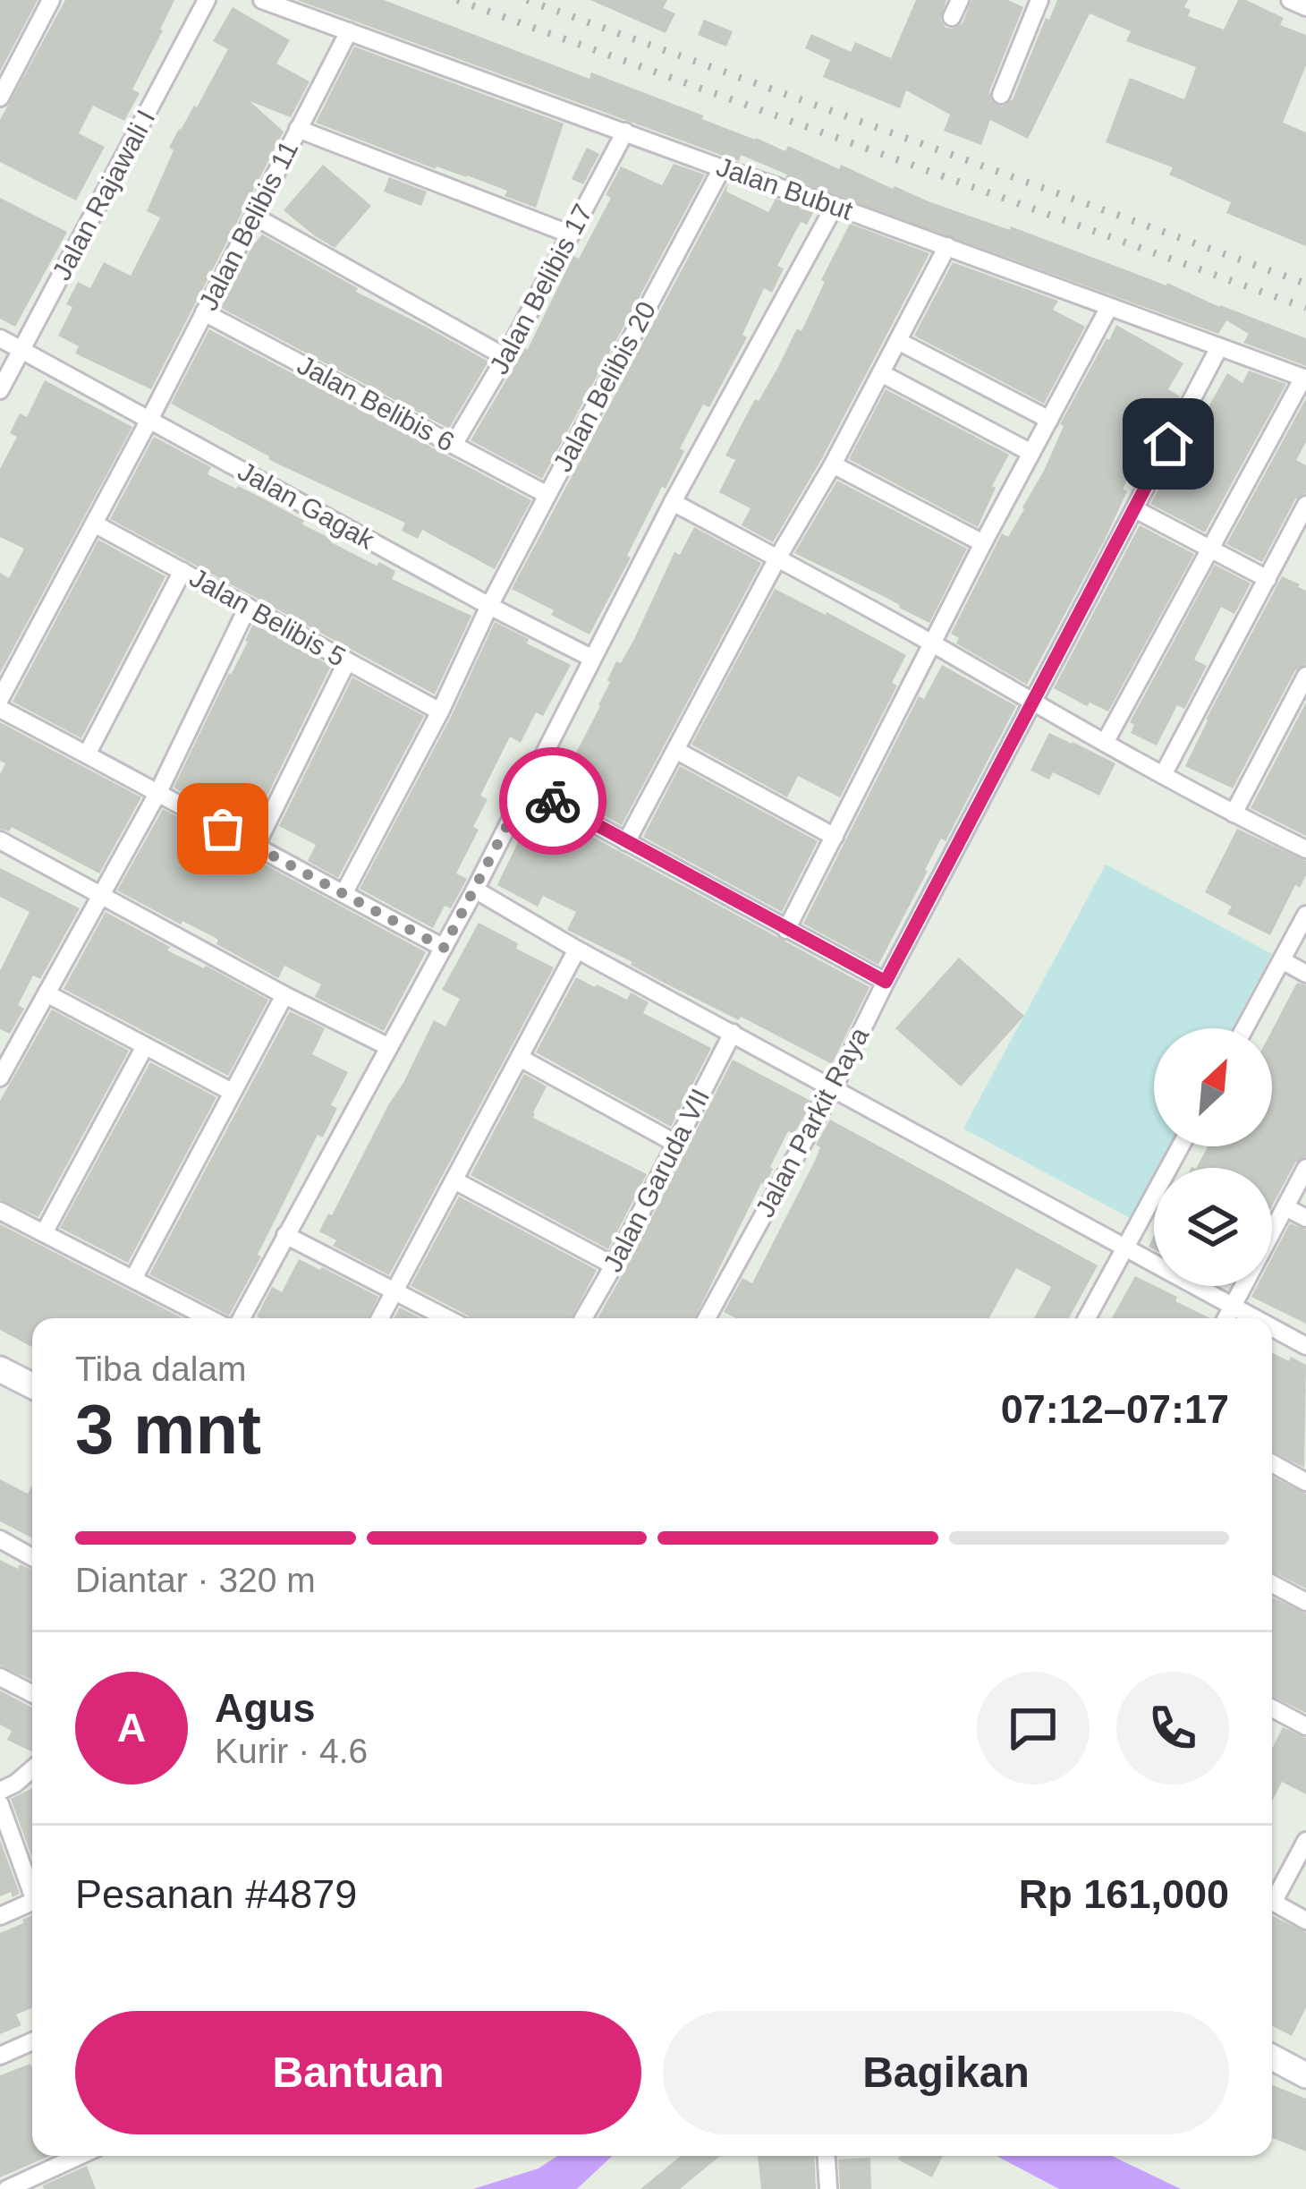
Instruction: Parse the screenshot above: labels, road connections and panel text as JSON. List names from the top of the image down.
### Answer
{
  "streets": {
    "street": [
      "Jalan Bubut",
      "Jalan Rajawali I",
      "Jalan Belibis 11",
      "Jalan Belibis 17",
      "Jalan Belibis 20",
      "Jalan Belibis 6",
      "Jalan Gagak",
      "Jalan Belibis 5",
      "Jalan Parkit Raya",
      "Jalan Garuda VII"
    ]
  },
  "crossings": [
    ["Jalan Bubut", "Jalan Belibis 11"],
    ["Jalan Bubut", "Jalan Belibis 17"],
    ["Jalan Bubut", "Jalan Belibis 20"],
    ["Jalan Bubut", "Jalan Parkit Raya"],
    ["Jalan Rajawali I", "Jalan Gagak"],
    ["Jalan Belibis 11", "Jalan Belibis 6"],
    ["Jalan Belibis 11", "Jalan Gagak"],
    ["Jalan Belibis 11", "Jalan Belibis 5"],
    ["Jalan Belibis 17", "Jalan Belibis 6"],
    ["Jalan Belibis 20", "Jalan Belibis 6"],
    ["Jalan Belibis 20", "Jalan Gagak"],
    ["Jalan Belibis 20", "Jalan Belibis 5"]
  ],
  "north": "top right",
  "page": {
    "heading": ["3 mnt", "Tiba dalam", "07:12–07:17"],
    "panel": [
      "Agus",
      "Kurir · 4.6",
      "Pesanan #4879",
      "Rp 161,000"
    ],
    "bar": "Diantar · 320 m",
    "round": "A",
    "buttons": ["Bantuan", "Bagikan"]
  }
}
